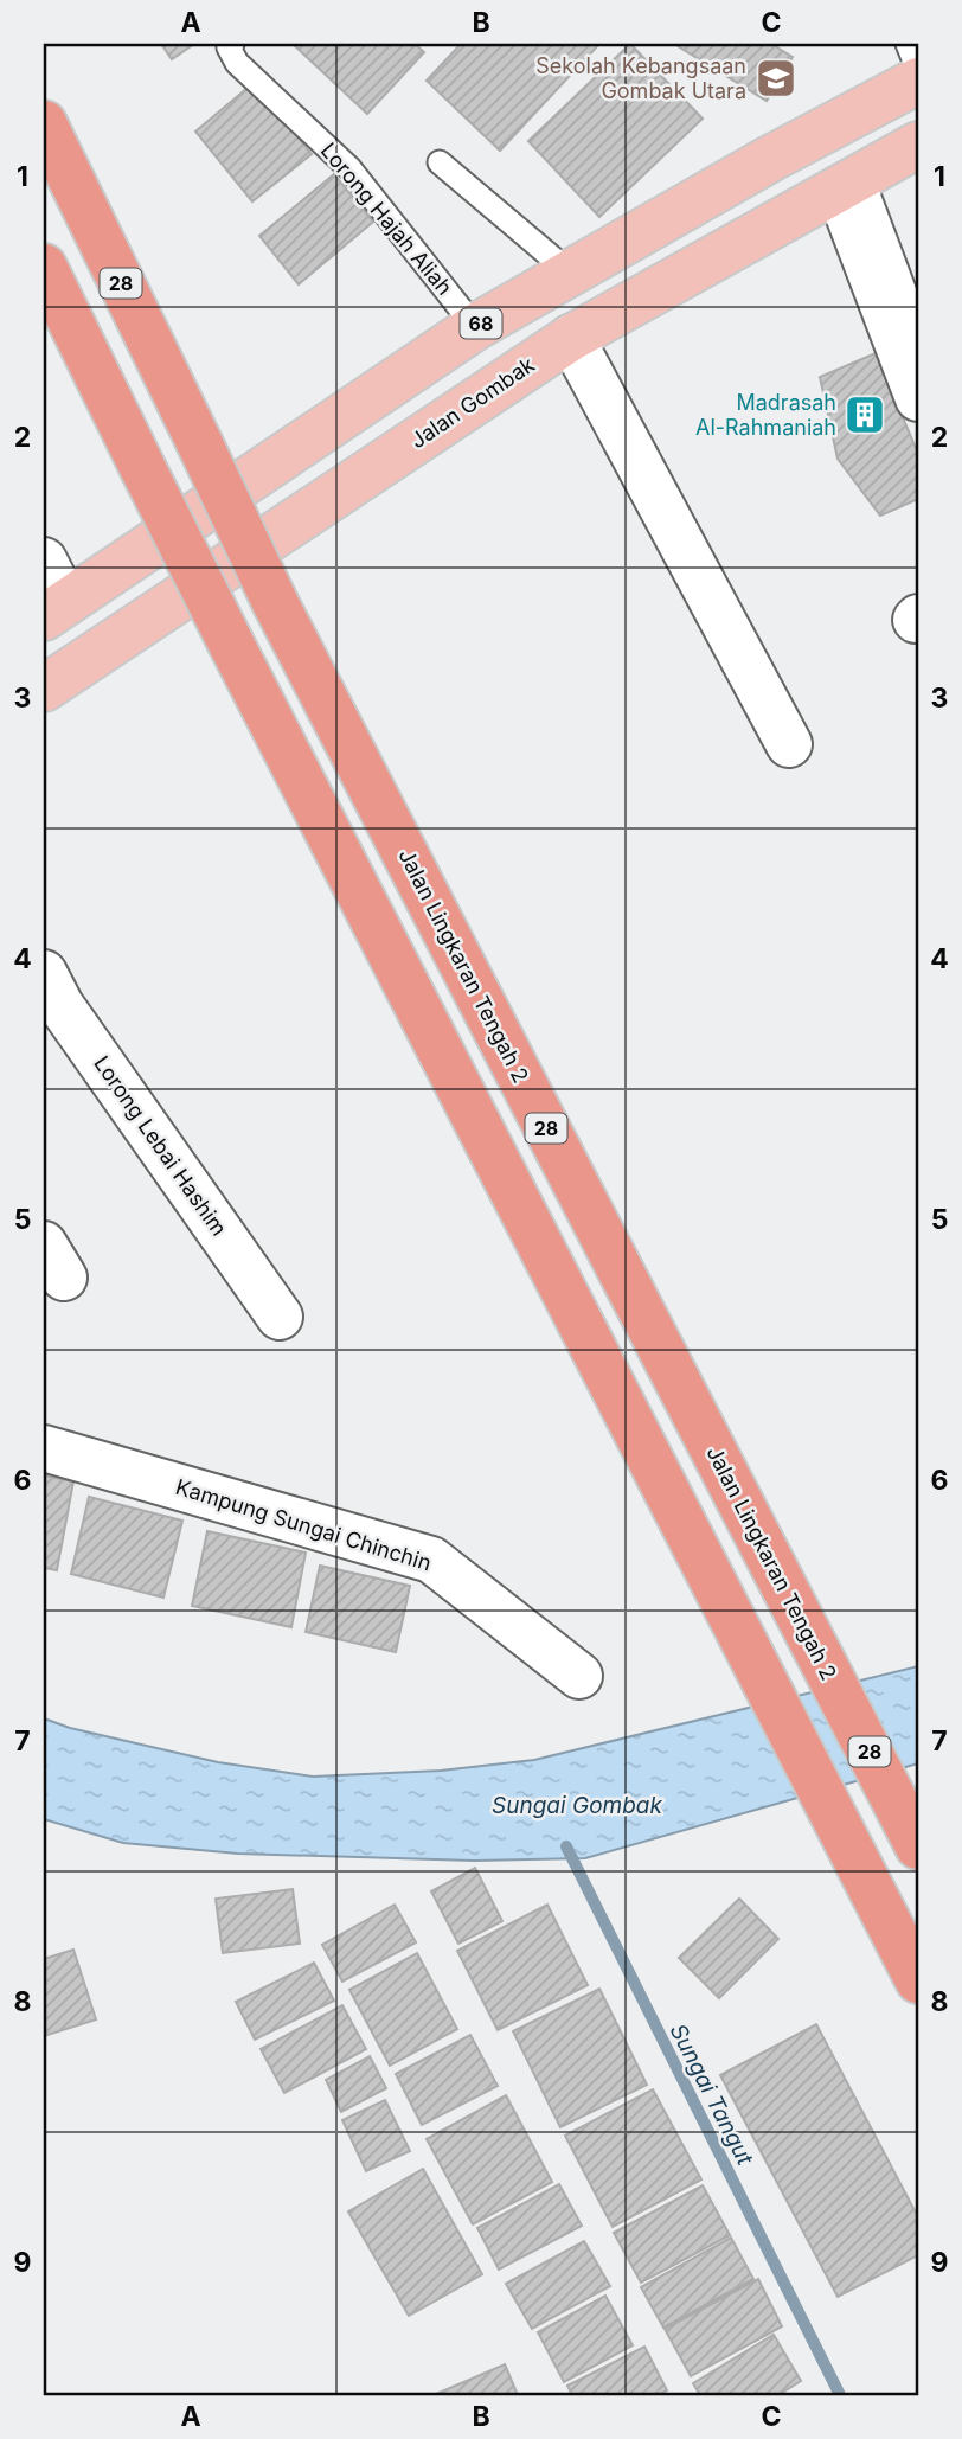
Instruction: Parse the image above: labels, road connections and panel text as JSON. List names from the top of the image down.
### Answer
{
  "streets": {
    "highway": ["28", "Jalan Lingkaran Tengah 2"],
    "main road": ["68", "Jalan Gombak"],
    "street": ["Lorong Lebai Hashim", "Kampung Sungai Chinchin"],
    "lane": ["Lorong Hajah Aliah"]
  },
  "crossings": [
    ["Lorong Hajah Aliah", "68"]
  ],
  "water": ["Sungai Gombak", "Sungai Tangut"],
  "places": {
    "school or university": ["Sekolah Kebangsaan Gombak Utara"],
    "building": ["Madrasah Al-Rahmaniah"]
  },
  "grid": {
    "columns": ["A", "B", "C"],
    "rows": [
      "1",
      "2",
      "3",
      "4",
      "5",
      "6",
      "7",
      "8",
      "9"
    ]
  }
}
